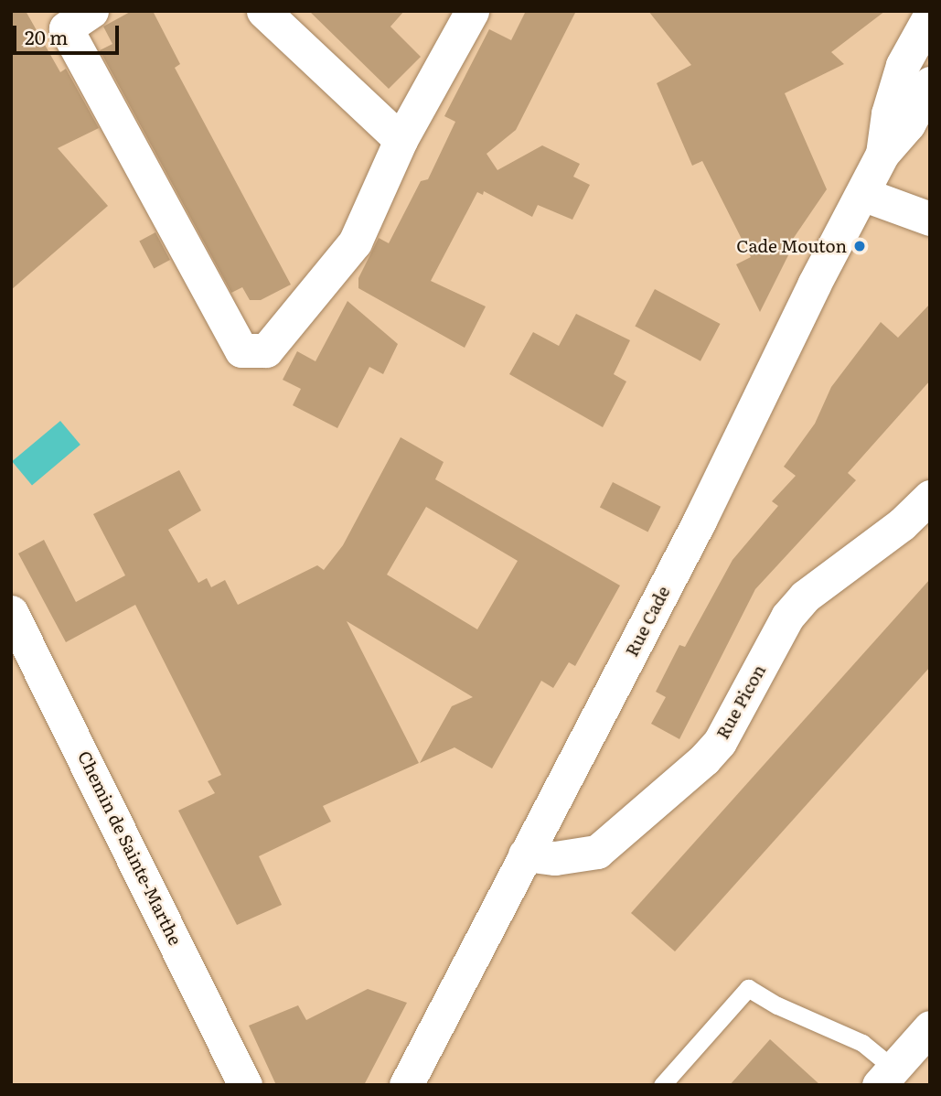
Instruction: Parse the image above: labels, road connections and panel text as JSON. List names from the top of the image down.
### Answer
{
  "streets": {
    "street": ["Rue Cade", "Rue Picon", "Chemin de Sainte-Marthe"]
  },
  "crossings": [
    ["Rue Cade", "Rue Picon"]
  ],
  "places": ["Cade Mouton"],
  "scale_bar": "20 m"
}
